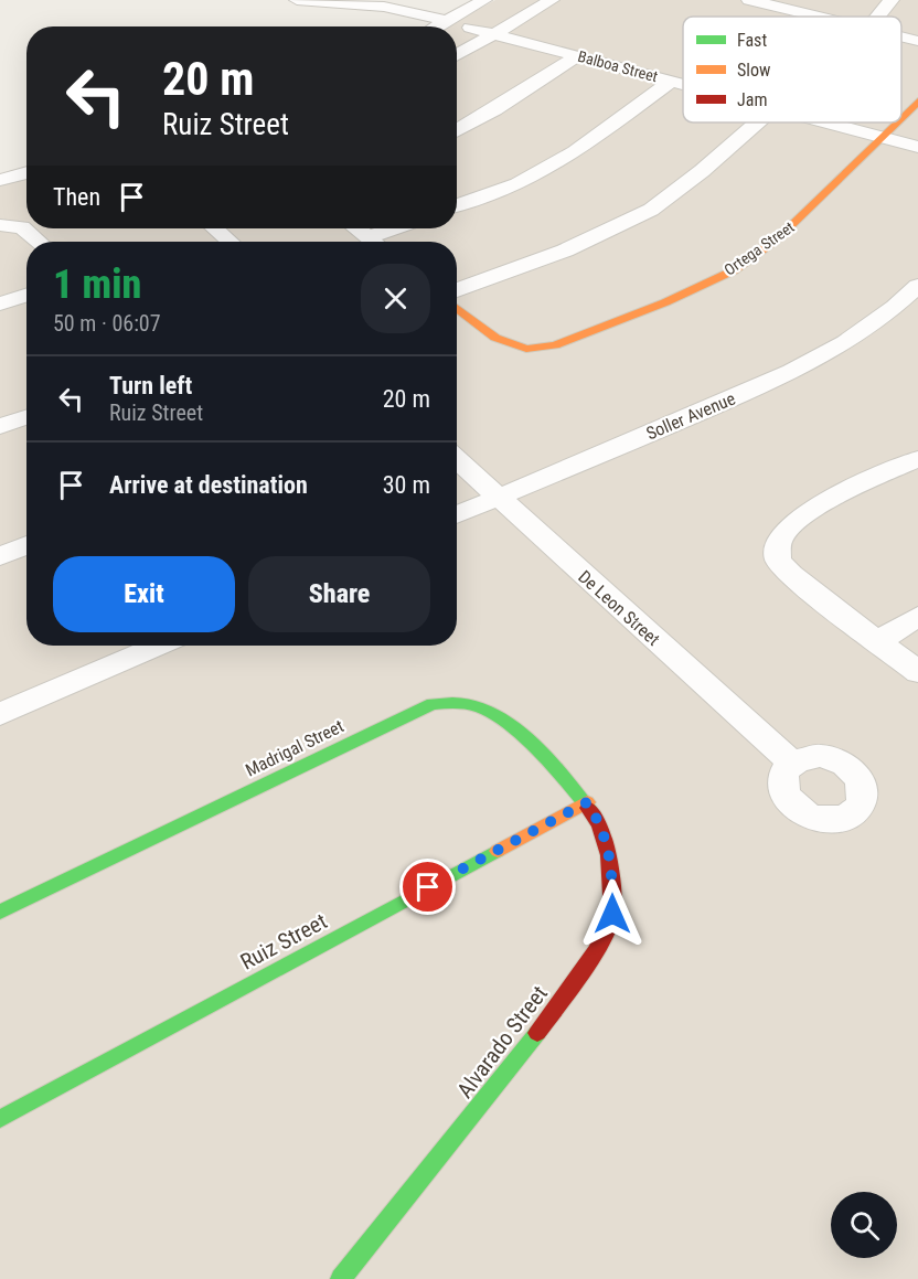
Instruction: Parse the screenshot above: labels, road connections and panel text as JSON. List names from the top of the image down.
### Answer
{
  "streets": {
    "street": [
      "Balboa Street",
      "Ortega Street",
      "Soller Avenue",
      "De Leon Street",
      "Madrigal Street",
      "Ruiz Street",
      "Alvarado Street"
    ]
  },
  "crossings": [
    ["Balboa Street", "Ortega Street"],
    ["Soller Avenue", "De Leon Street"],
    ["Madrigal Street", "Ruiz Street"],
    ["Madrigal Street", "Alvarado Street"],
    ["Ruiz Street", "Alvarado Street"]
  ],
  "legend": ["Fast", "Slow", "Jam"],
  "page": {
    "turn": ["20 m", "Ruiz Street"],
    "then": "Then",
    "heading": ["1 min", "50 m · 06:07"],
    "list": [
      {
        "name": "Turn left",
        "note": "Ruiz Street",
        "value": "20 m"
      },
      {
        "name": "Arrive at destination",
        "value": "30 m"
      }
    ],
    "buttons": ["Exit", "Share"]
  }
}
